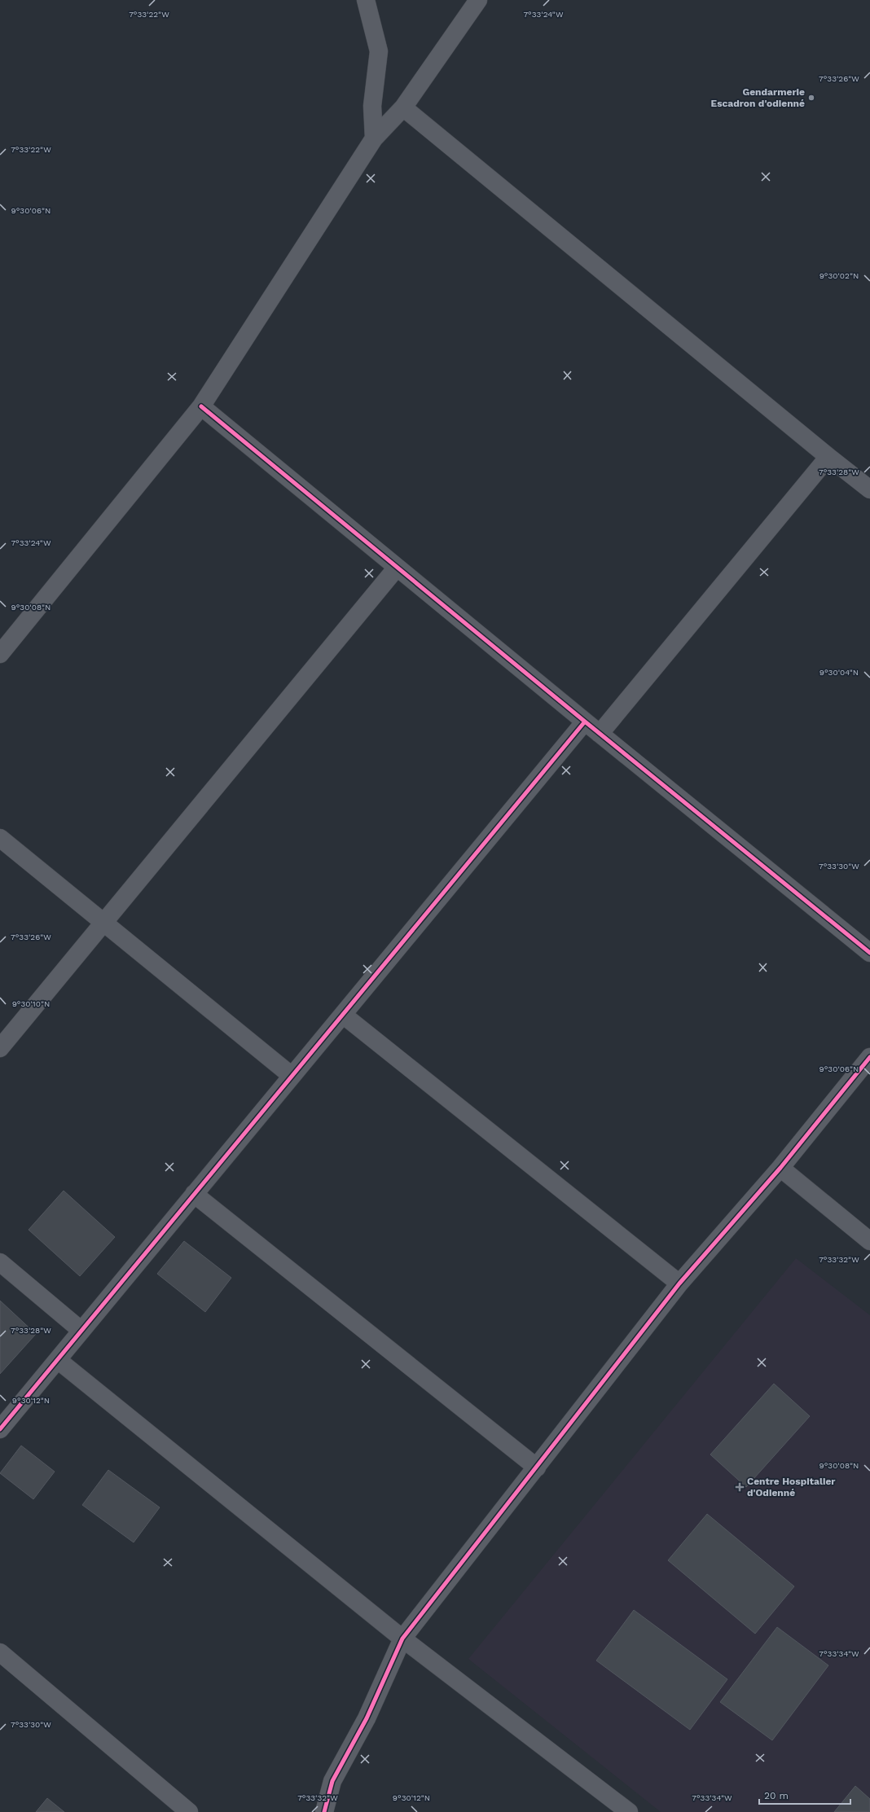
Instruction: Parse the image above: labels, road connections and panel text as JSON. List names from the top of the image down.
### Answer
{
  "places": {
    "other": ["Gendarmerie Escadron d'odienné"],
    "health": ["Centre Hospitalier d'Odienné"]
  },
  "scale_bar": "20 m",
  "coordinates": [
    "7°33'22\"W",
    "7°33'24\"W",
    "7°33'26\"W",
    "9°30'06\"N",
    "9°30'02\"N",
    "7°33'28\"W",
    "9°30'08\"N",
    "9°30'04\"N",
    "7°33'30\"W",
    "9°30'10\"N",
    "7°33'32\"W",
    "9°30'12\"N",
    "7°33'34\"W"
  ]
}
